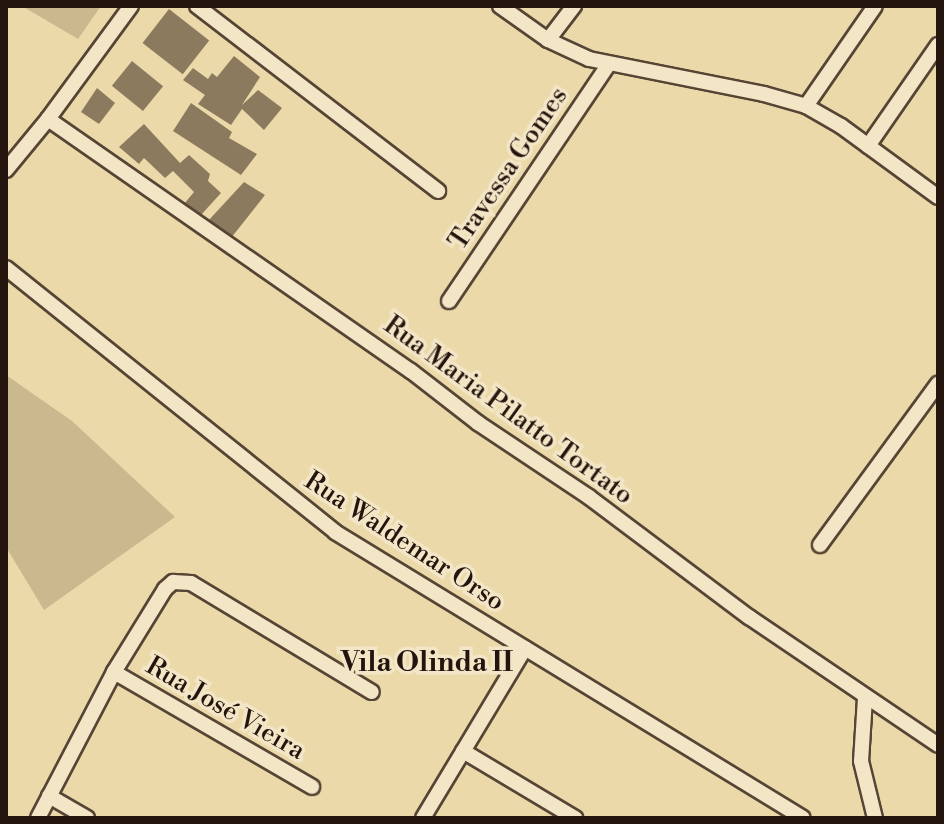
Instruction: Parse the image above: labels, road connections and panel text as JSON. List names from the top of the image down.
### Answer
{
  "streets": {
    "street": [
      "Travessa Gomes",
      "Rua Maria Pilatto Tortato",
      "Rua Waldemar Orso",
      "Rua José Vieira"
    ]
  },
  "districts": ["Vila Olinda II"]
}
